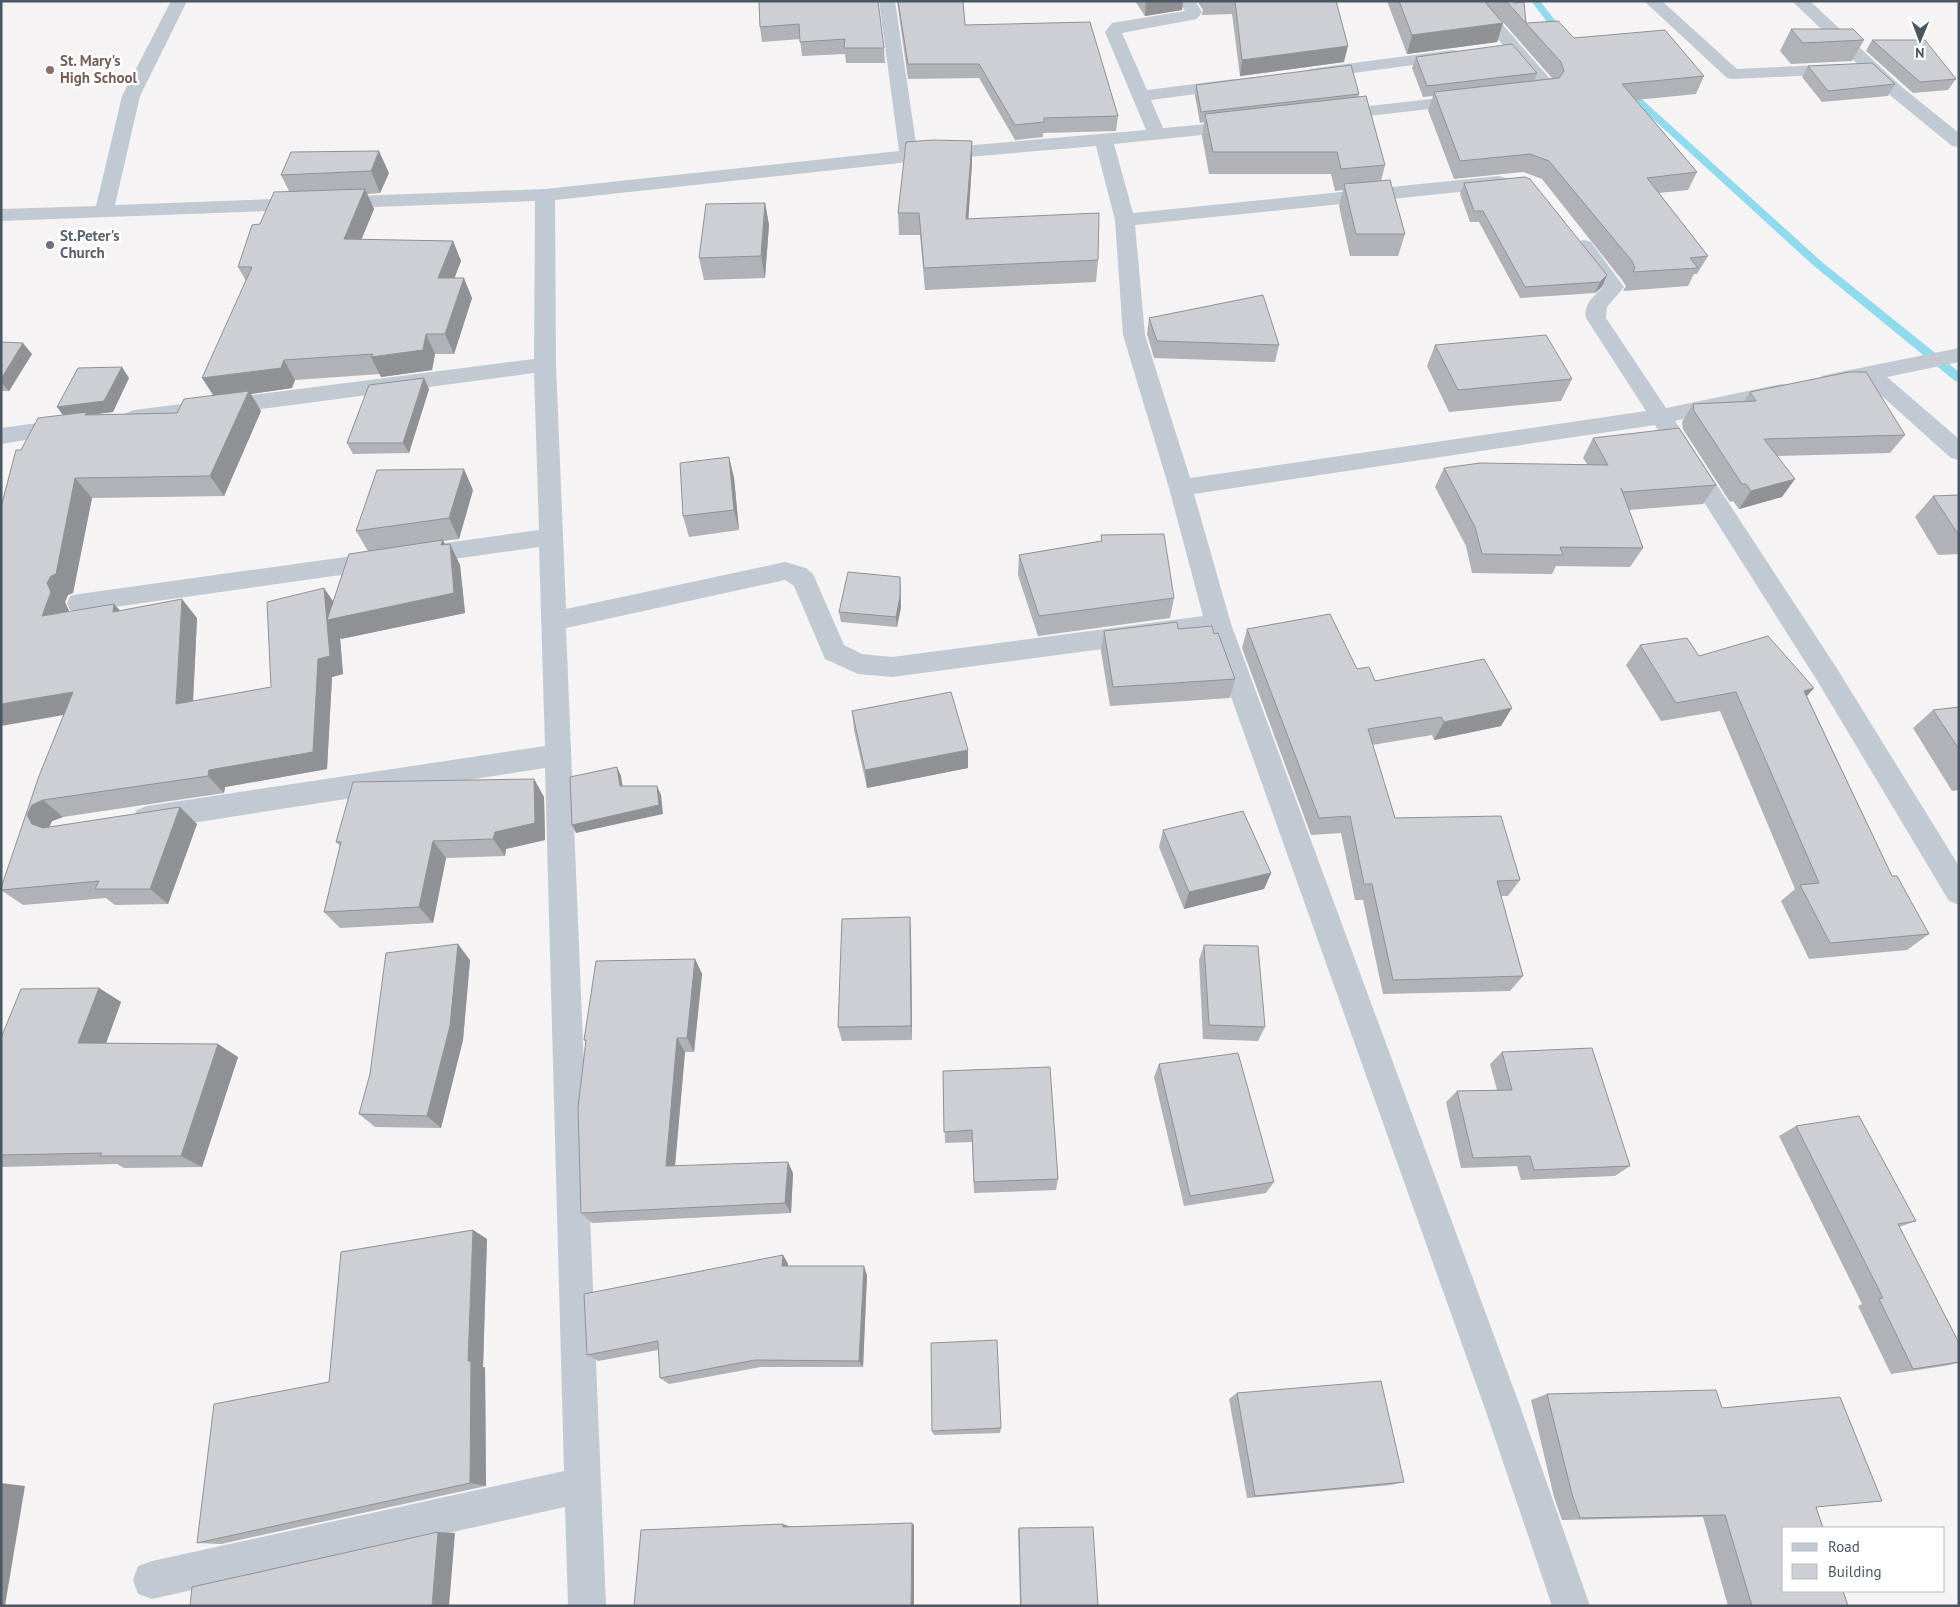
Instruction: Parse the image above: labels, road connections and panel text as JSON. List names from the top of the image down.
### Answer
{
  "places": ["St. Mary's High School", "St.Peter's Church"],
  "legend": ["Road", "Building"],
  "north": "bottom"
}
